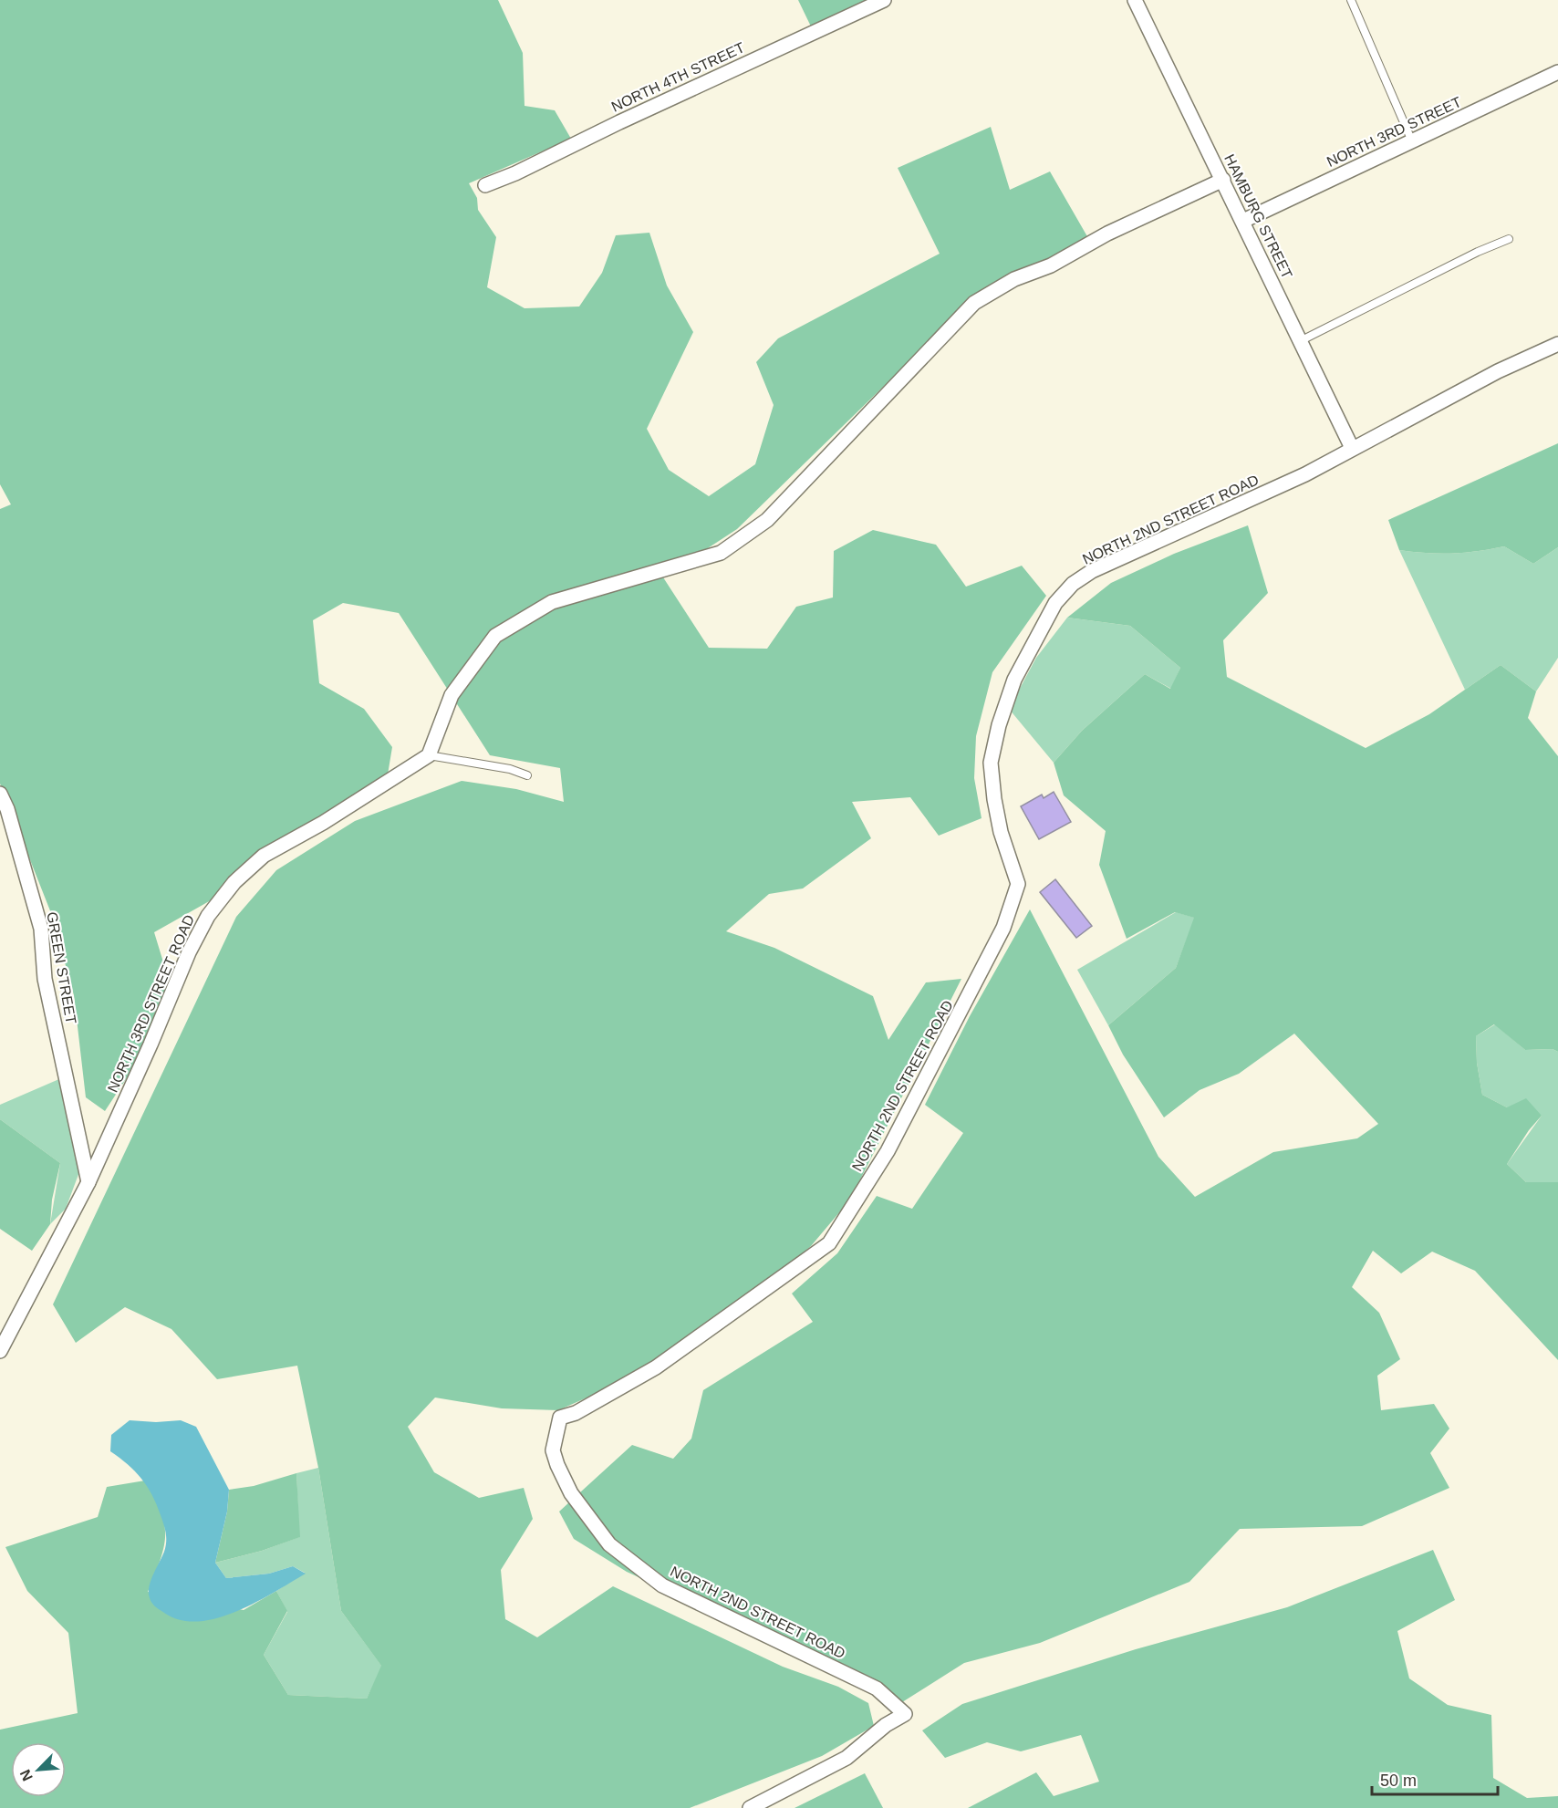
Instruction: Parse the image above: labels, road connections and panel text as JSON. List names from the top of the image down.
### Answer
{
  "streets": {
    "street": [
      "NORTH 4TH STREET",
      "NORTH 3RD STREET",
      "HAMBURG STREET",
      "NORTH 2ND STREET ROAD",
      "GREEN STREET",
      "NORTH 3RD STREET ROAD"
    ]
  },
  "crossings": [
    ["NORTH 3RD STREET", "HAMBURG STREET"],
    ["HAMBURG STREET", "NORTH 2ND STREET ROAD"],
    ["GREEN STREET", "NORTH 3RD STREET ROAD"]
  ],
  "scale_bar": "50 m",
  "north": "bottom left"
}
